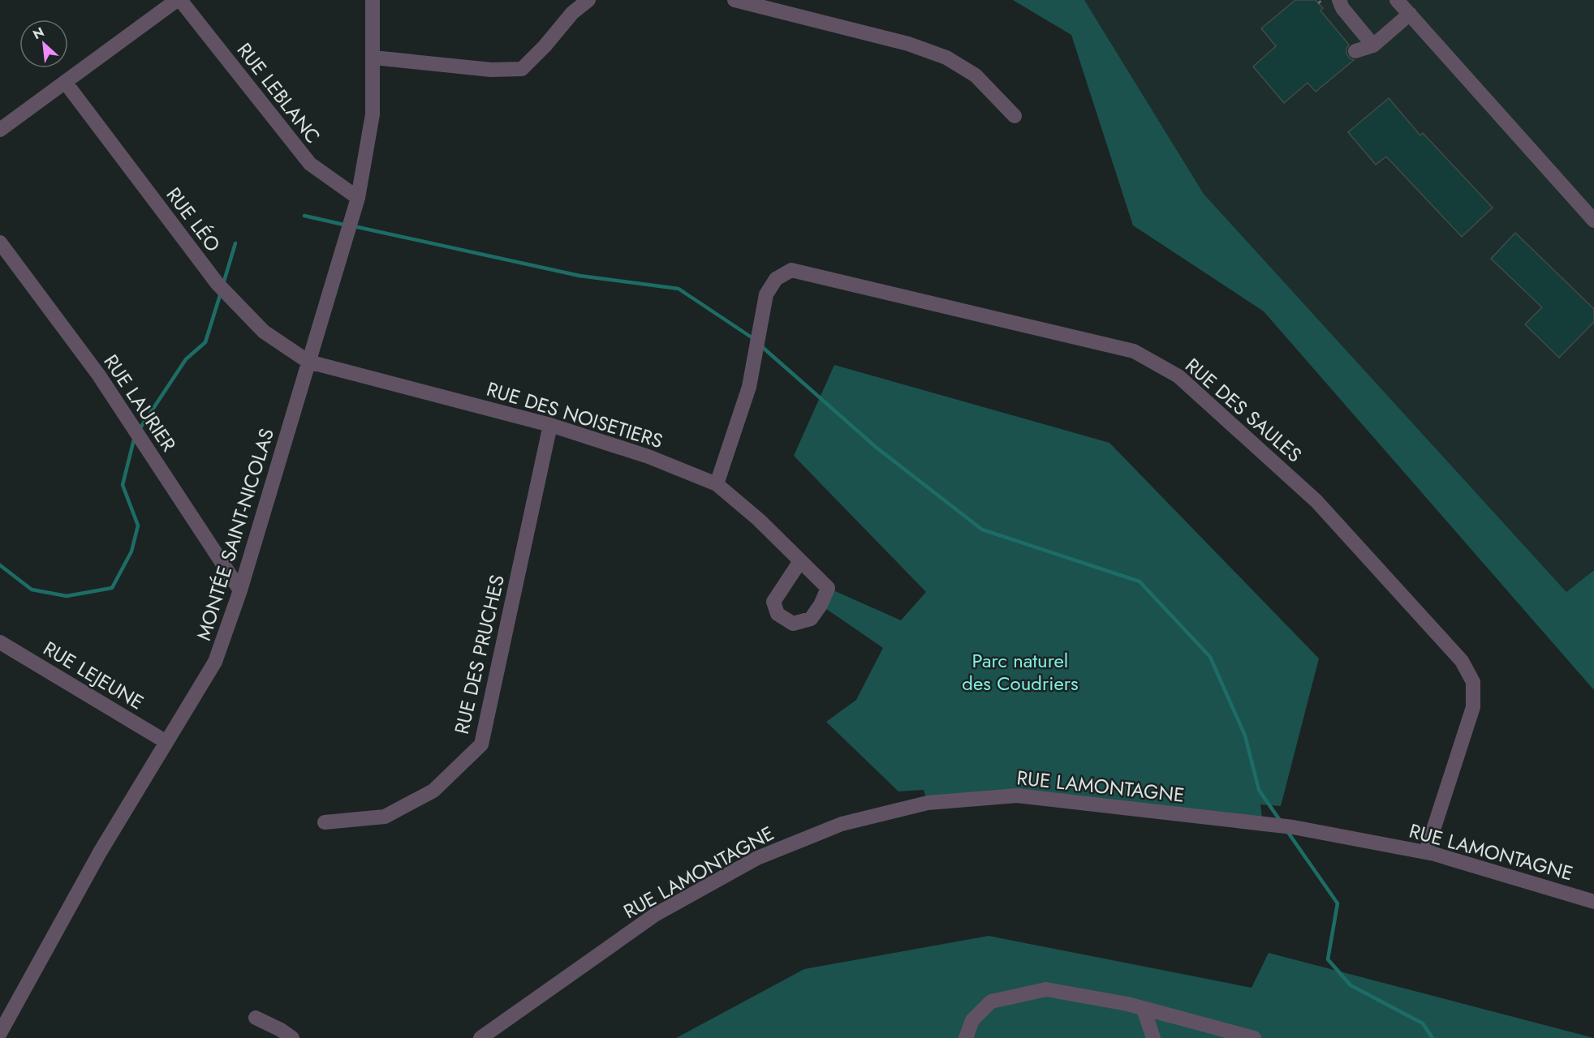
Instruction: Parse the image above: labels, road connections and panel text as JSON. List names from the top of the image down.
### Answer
{
  "streets": {
    "street": [
      "RUE LEBLANC",
      "RUE LÉO",
      "RUE LAURIER",
      "RUE DES SAULES",
      "RUE DES NOISETIERS",
      "MONTÉE SAINT-NICOLAS",
      "RUE DES PRUCHES",
      "RUE LEJEUNE",
      "RUE LAMONTAGNE"
    ]
  },
  "crossings": [
    ["RUE LEBLANC", "MONTÉE SAINT-NICOLAS"],
    ["RUE LÉO", "RUE DES NOISETIERS"],
    ["RUE LÉO", "MONTÉE SAINT-NICOLAS"],
    ["RUE LAURIER", "MONTÉE SAINT-NICOLAS"],
    ["RUE DES SAULES", "RUE DES NOISETIERS"],
    ["RUE DES SAULES", "RUE LAMONTAGNE"],
    ["RUE DES NOISETIERS", "MONTÉE SAINT-NICOLAS"],
    ["RUE DES NOISETIERS", "RUE DES PRUCHES"],
    ["MONTÉE SAINT-NICOLAS", "RUE LEJEUNE"]
  ],
  "parks": ["Parc naturel des Coudriers"],
  "north": "top left"
}
